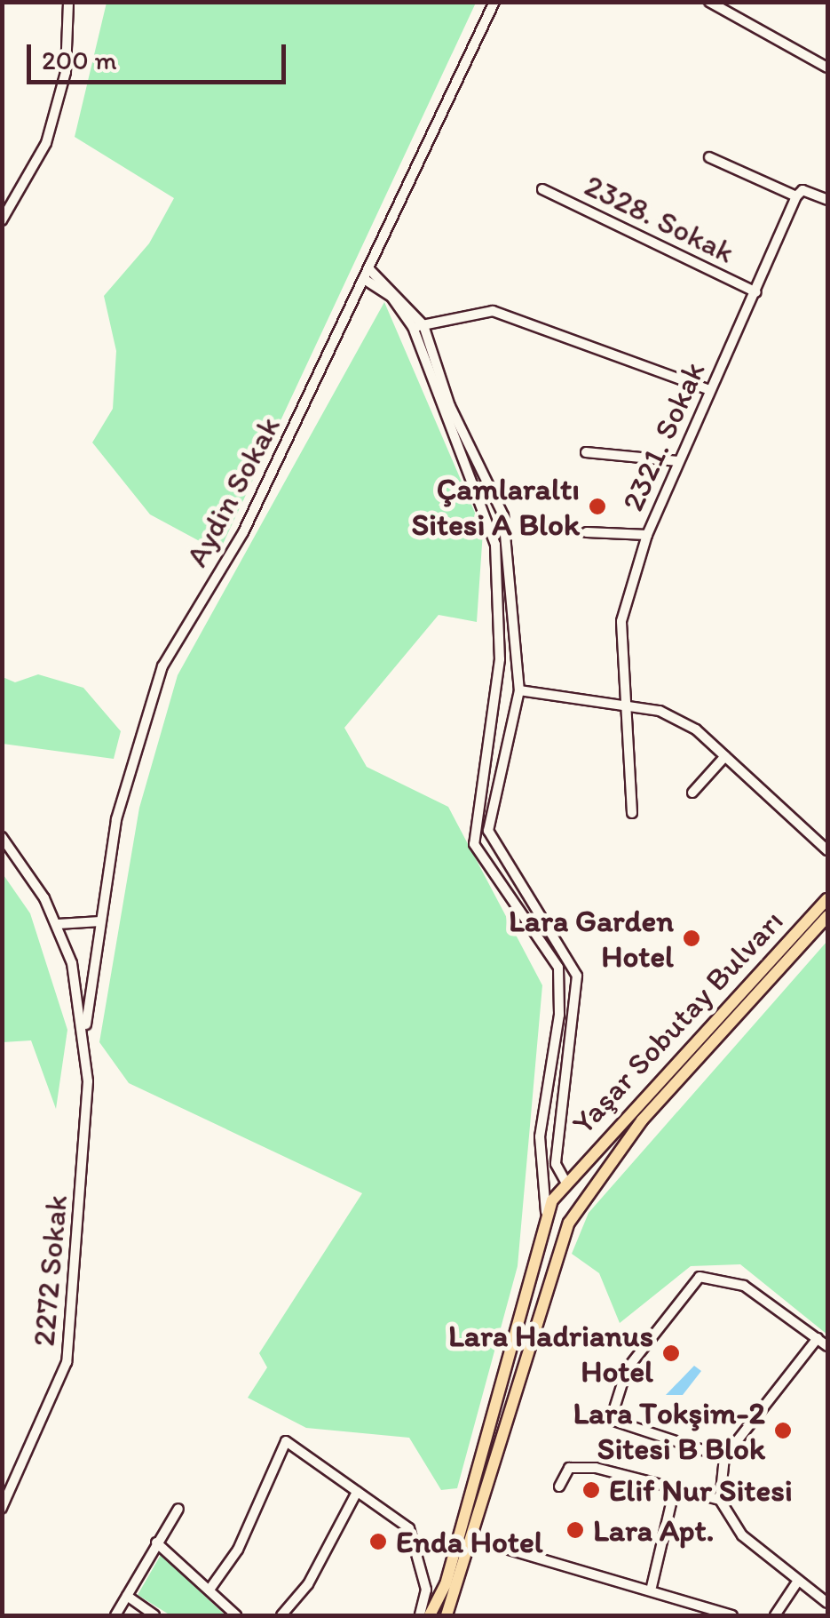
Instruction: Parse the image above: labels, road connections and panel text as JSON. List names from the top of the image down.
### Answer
{
  "streets": {
    "main road": ["Yaşar Sobutay Bulvarı"],
    "street": [
      "2328. Sokak",
      "2321. Sokak",
      "Aydin Sokak",
      "2272 Sokak"
    ]
  },
  "crossings": [
    ["2328. Sokak", "2321. Sokak"],
    ["Aydin Sokak", "2272 Sokak"]
  ],
  "places": [
    "Çamlaraltı Sitesi A Blok",
    "Lara Garden Hotel",
    "Lara Hadrianus Hotel",
    "Lara Tokşim-2 Sitesi B Blok",
    "Elif Nur Sitesi",
    "Lara Apt.",
    "Enda Hotel"
  ],
  "scale_bar": "200 m"
}
